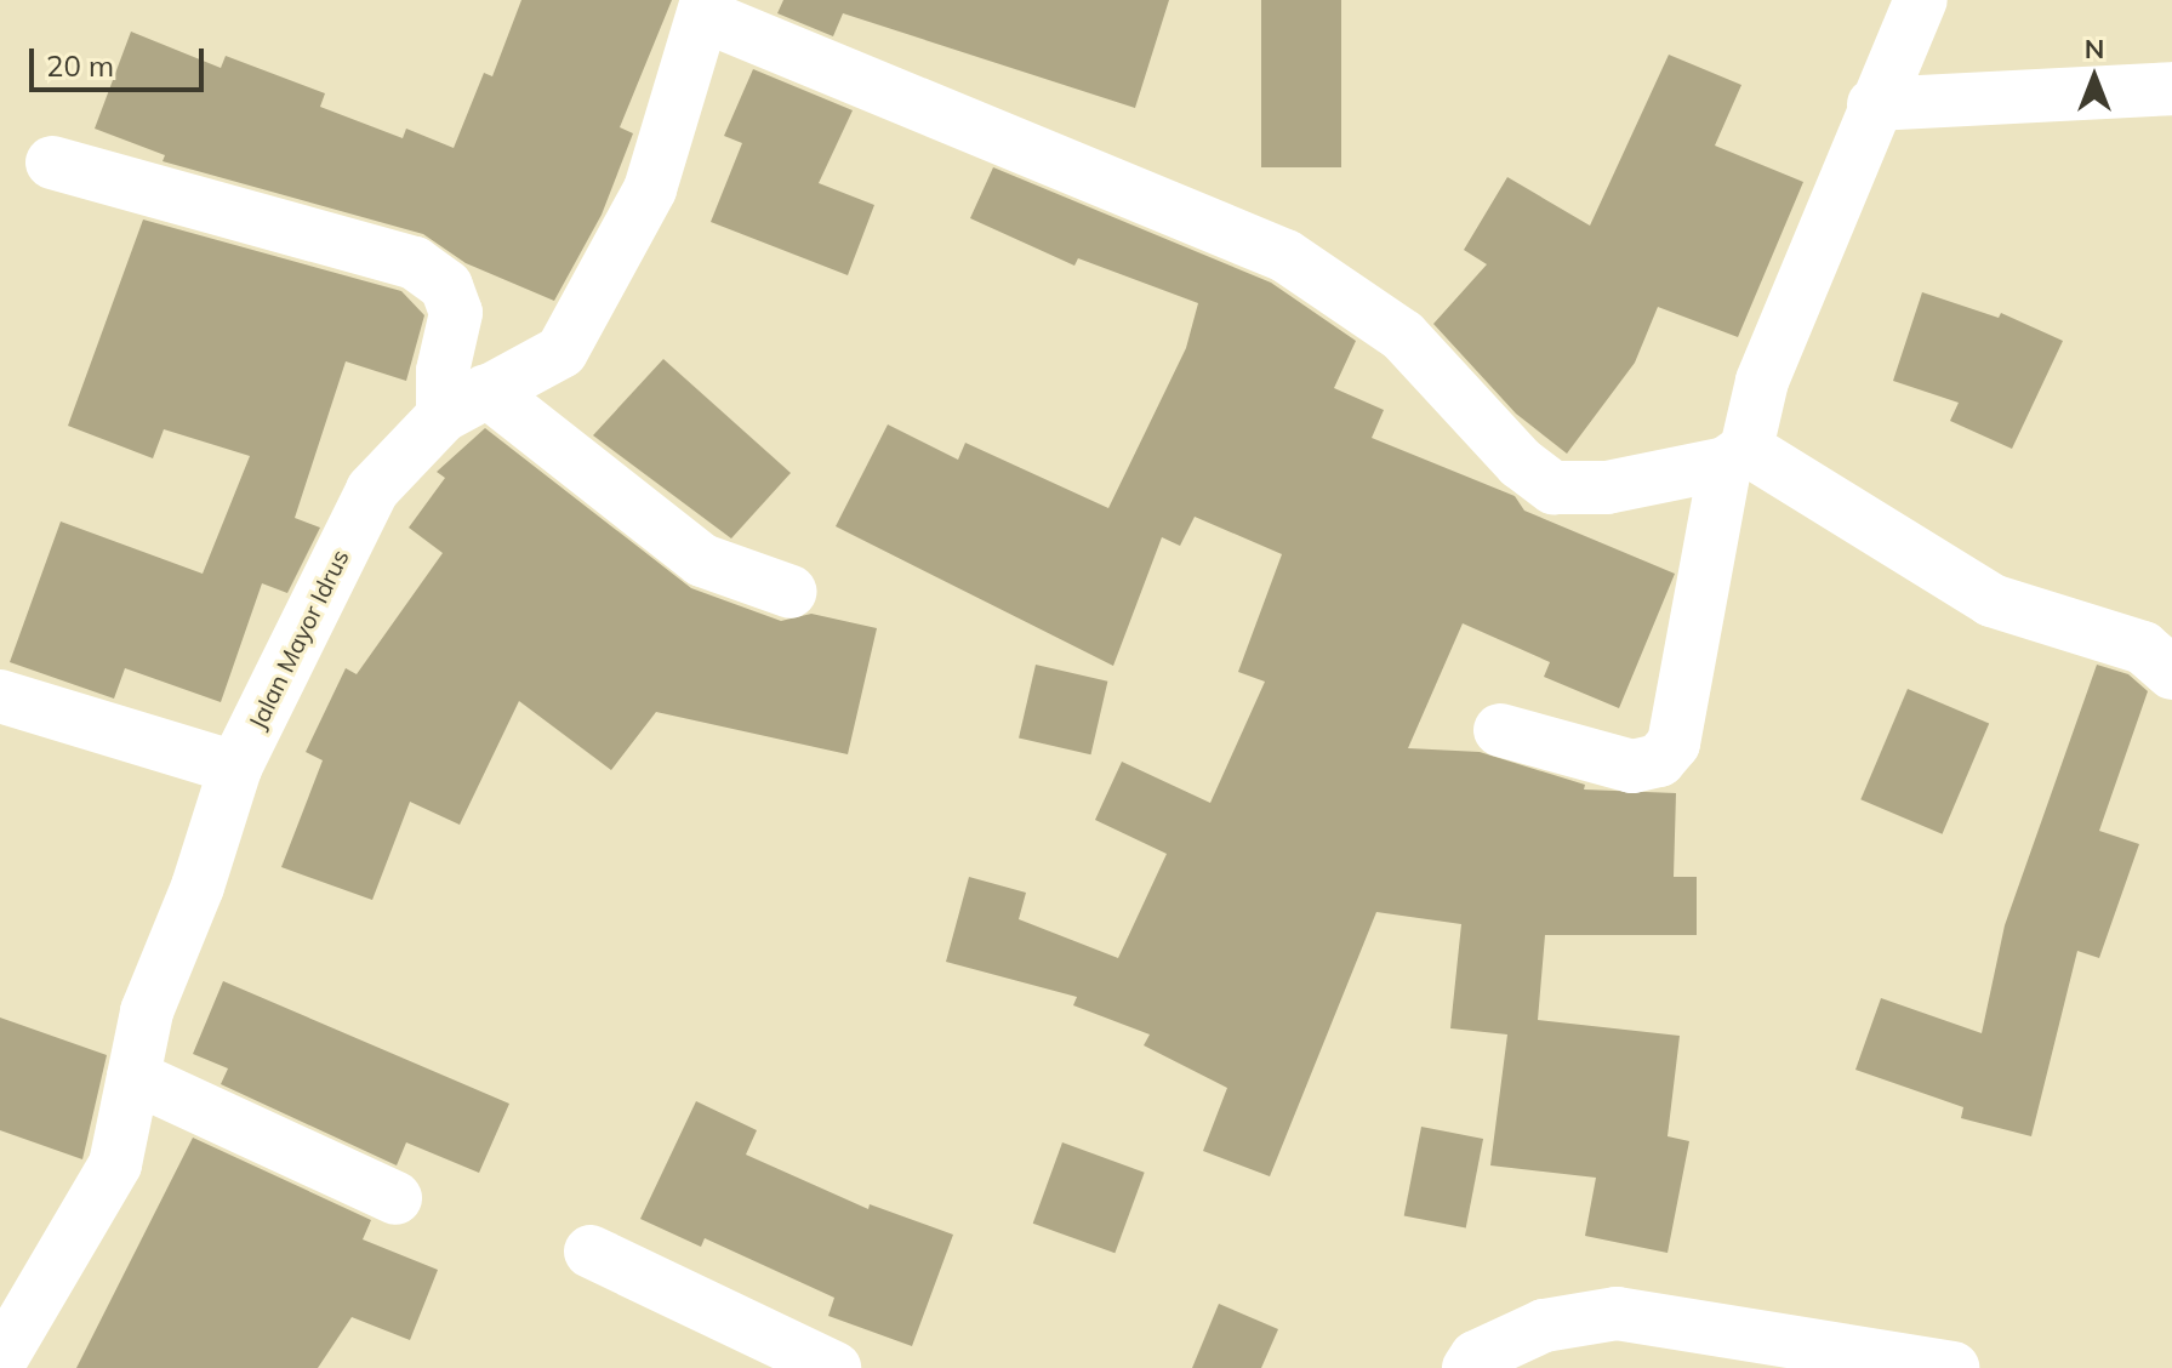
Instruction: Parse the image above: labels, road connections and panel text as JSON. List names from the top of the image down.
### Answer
{
  "streets": {
    "street": ["Jalan Mayor Idrus"]
  },
  "scale_bar": "20 m",
  "north": "top"
}
